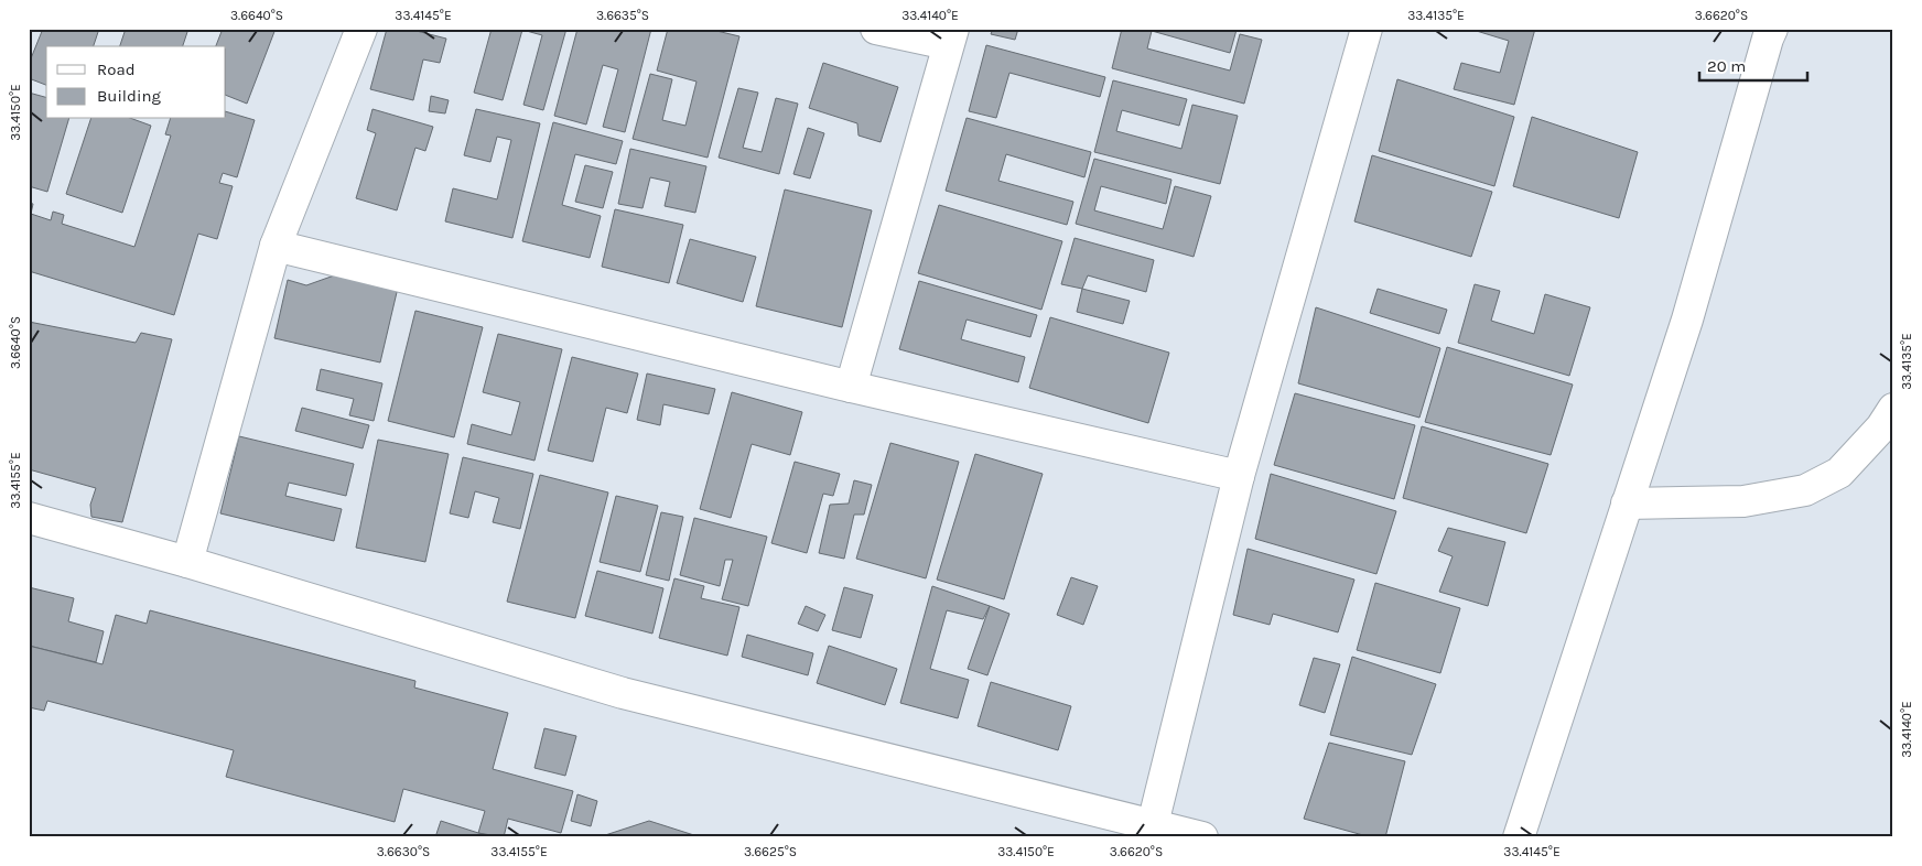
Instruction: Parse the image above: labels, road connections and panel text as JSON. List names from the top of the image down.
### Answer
{
  "legend": ["Road", "Building"],
  "scale_bar": "20 m",
  "coordinates": [
    "3.6640°S",
    "33.4145°E",
    "3.6635°S",
    "33.4140°E",
    "33.4135°E",
    "3.6620°S",
    "33.4150°E",
    "33.4155°E",
    "3.6630°S",
    "3.6625°S"
  ]
}
